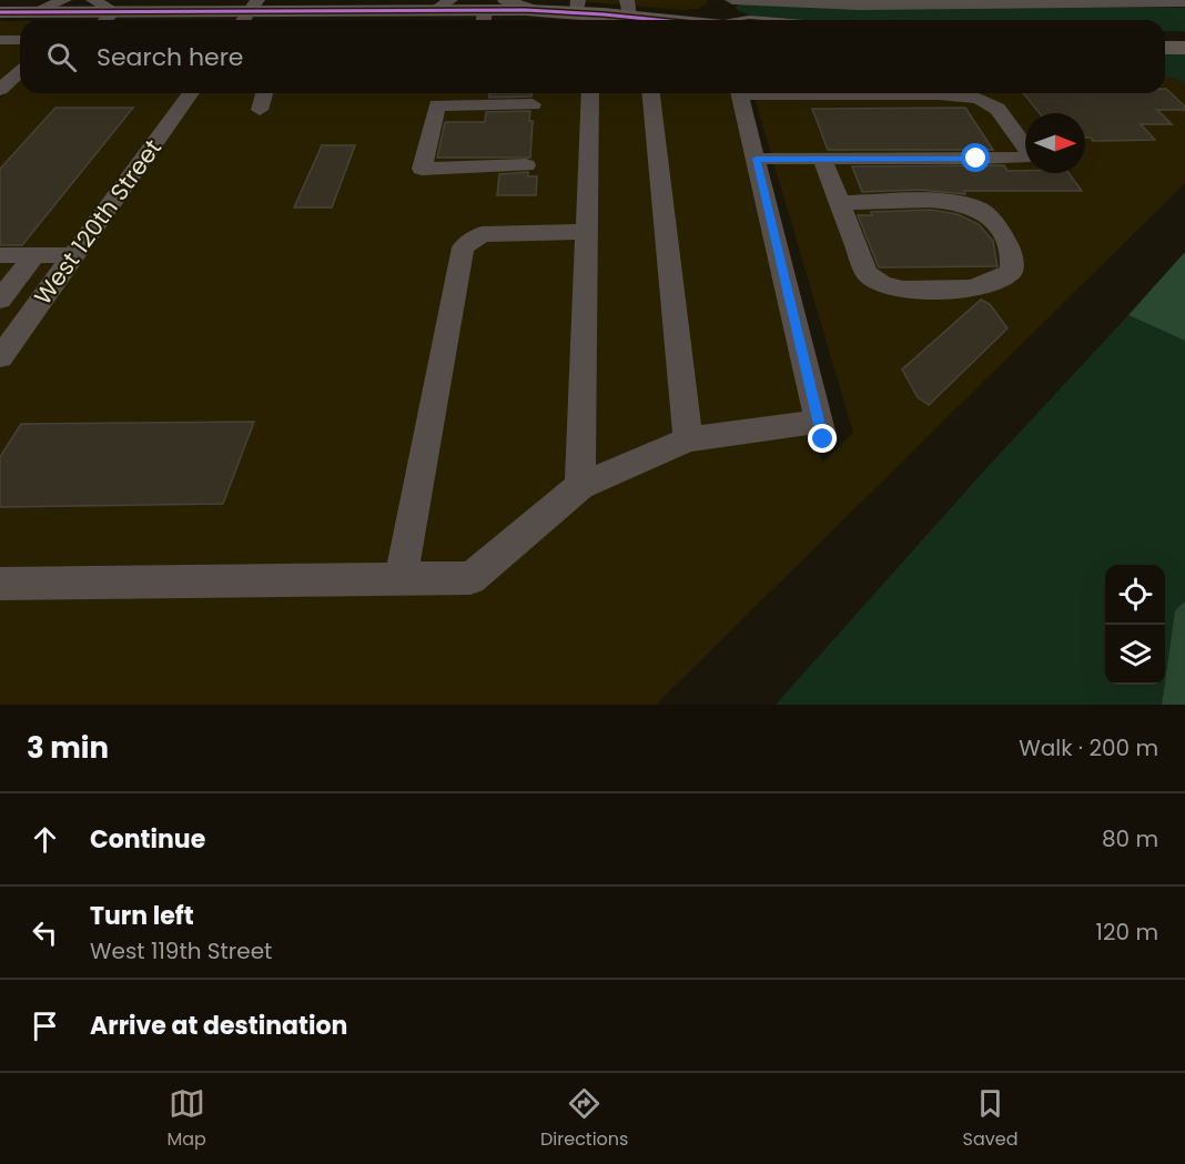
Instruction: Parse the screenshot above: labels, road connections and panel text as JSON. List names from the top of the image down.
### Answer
{
  "streets": {
    "street": ["West 120th Street"]
  },
  "north": "right",
  "page": {
    "search": "Search here",
    "heading": ["3 min", "Walk · 200 m"],
    "list": [
      ["Continue", "80 m"],
      ["Turn left", "West 119th Street", "120 m"],
      "Arrive at destination"
    ],
    "nav": ["Map", "Directions", "Saved"]
  }
}
